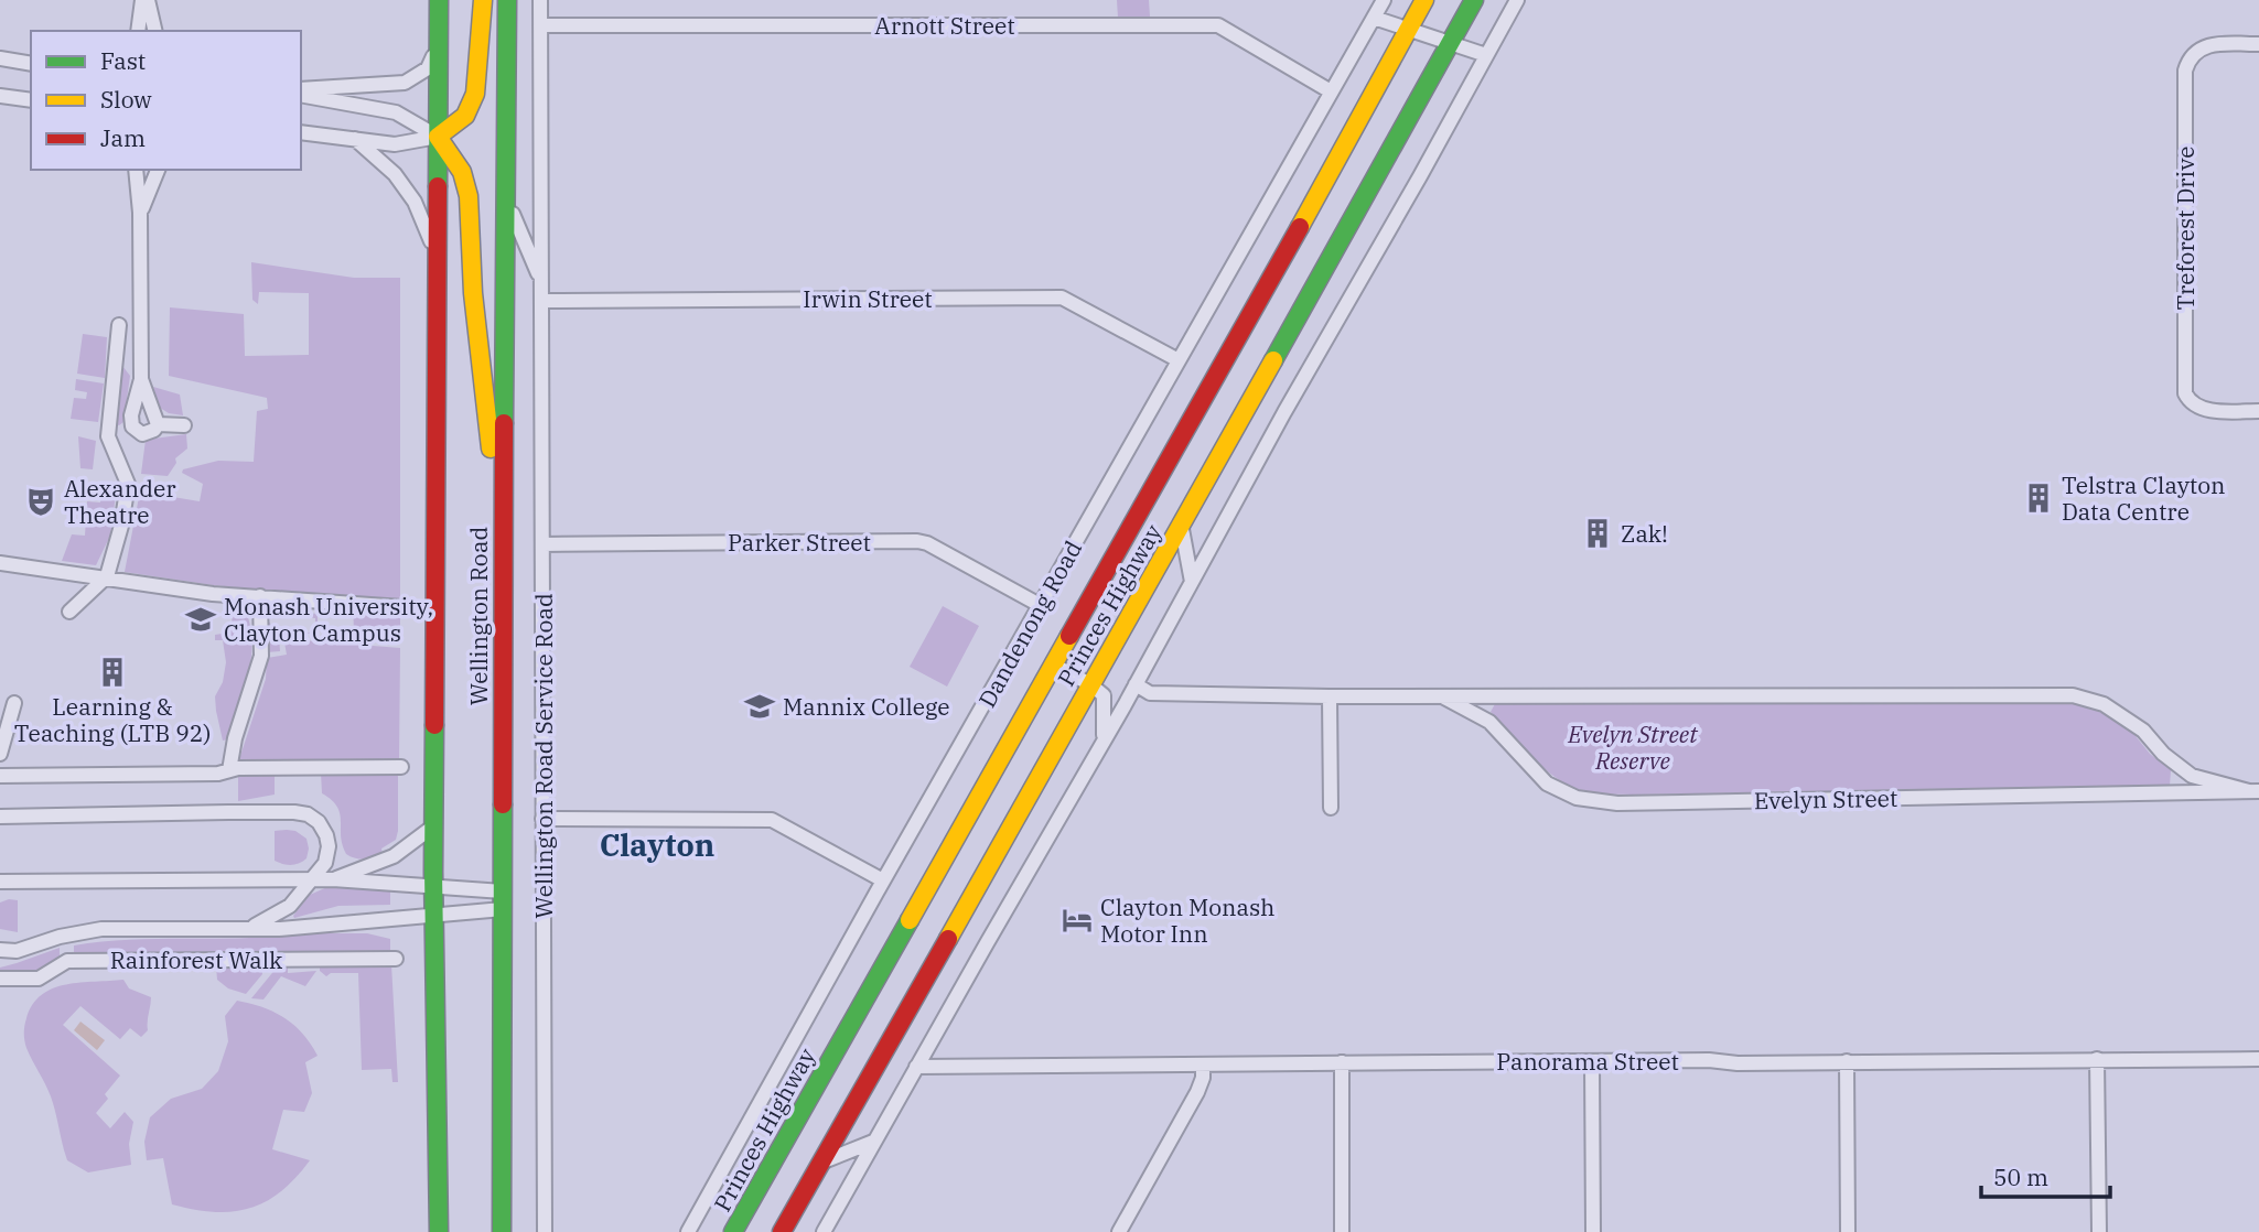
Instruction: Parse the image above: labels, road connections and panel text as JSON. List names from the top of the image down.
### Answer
{
  "streets": {
    "highway": ["Princes Highway", "Wellington Road"],
    "street": [
      "Arnott Street",
      "Treforest Drive",
      "Irwin Street",
      "Parker Street",
      "Dandenong Road",
      "Wellington Road Service Road",
      "Evelyn Street",
      "Rainforest Walk",
      "Panorama Street"
    ]
  },
  "crossings": [
    ["Arnott Street", "Dandenong Road"],
    ["Arnott Street", "Wellington Road Service Road"],
    ["Irwin Street", "Dandenong Road"],
    ["Irwin Street", "Wellington Road Service Road"],
    ["Parker Street", "Dandenong Road"],
    ["Parker Street", "Wellington Road Service Road"],
    ["Princes Highway", "Dandenong Road"],
    ["Wellington Road", "Wellington Road Service Road"]
  ],
  "districts": ["Clayton"],
  "parks": ["Evelyn Street Reserve"],
  "places": {
    "building": ["Telstra Clayton Data Centre", "Zak!", "Learning & Teaching (LTB 92)"],
    "theatre": ["Alexander Theatre"],
    "school or university": ["Monash University, Clayton Campus", "Mannix College"],
    "hotel": ["Clayton Monash Motor Inn"]
  },
  "legend": ["Fast", "Slow", "Jam"],
  "scale_bar": "50 m"
}
